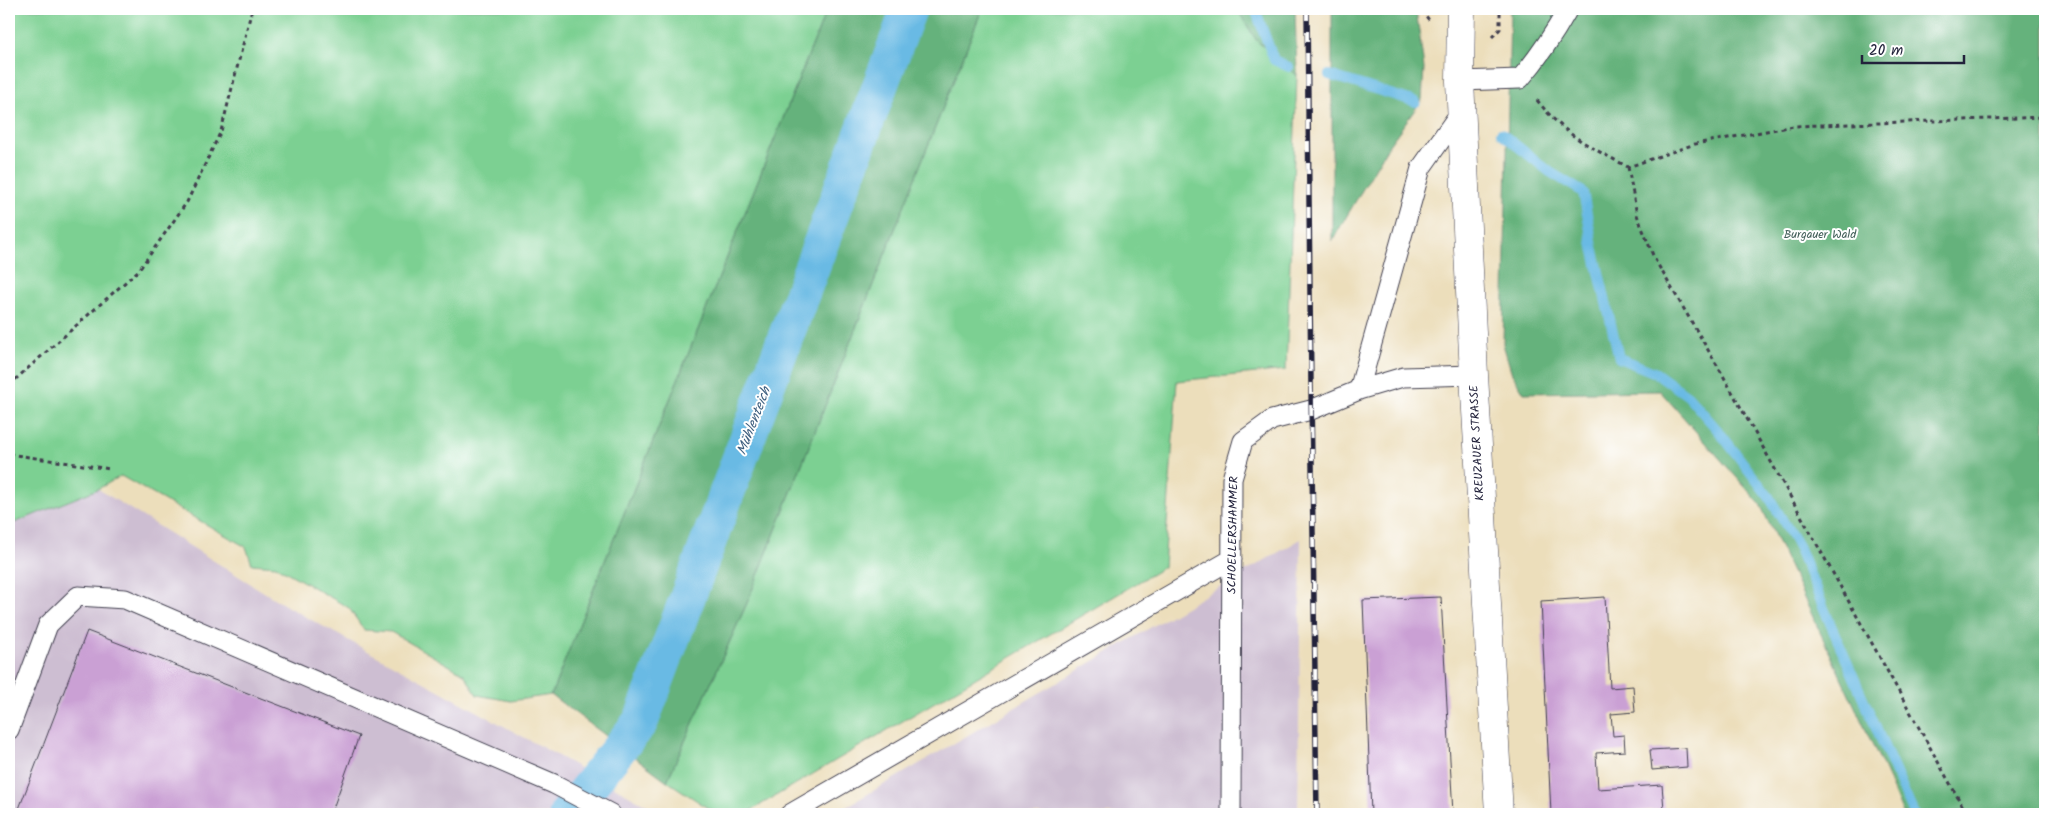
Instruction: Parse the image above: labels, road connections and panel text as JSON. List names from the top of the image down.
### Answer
{
  "streets": {
    "main road": ["KREUZAUER STRASSE"],
    "lane": ["SCHOELLERSHAMMER"]
  },
  "crossings": [
    ["KREUZAUER STRASSE", "SCHOELLERSHAMMER"]
  ],
  "water": ["Mühlenteich"],
  "parks": ["Burgauer Wald"],
  "scale_bar": "20 m"
}
